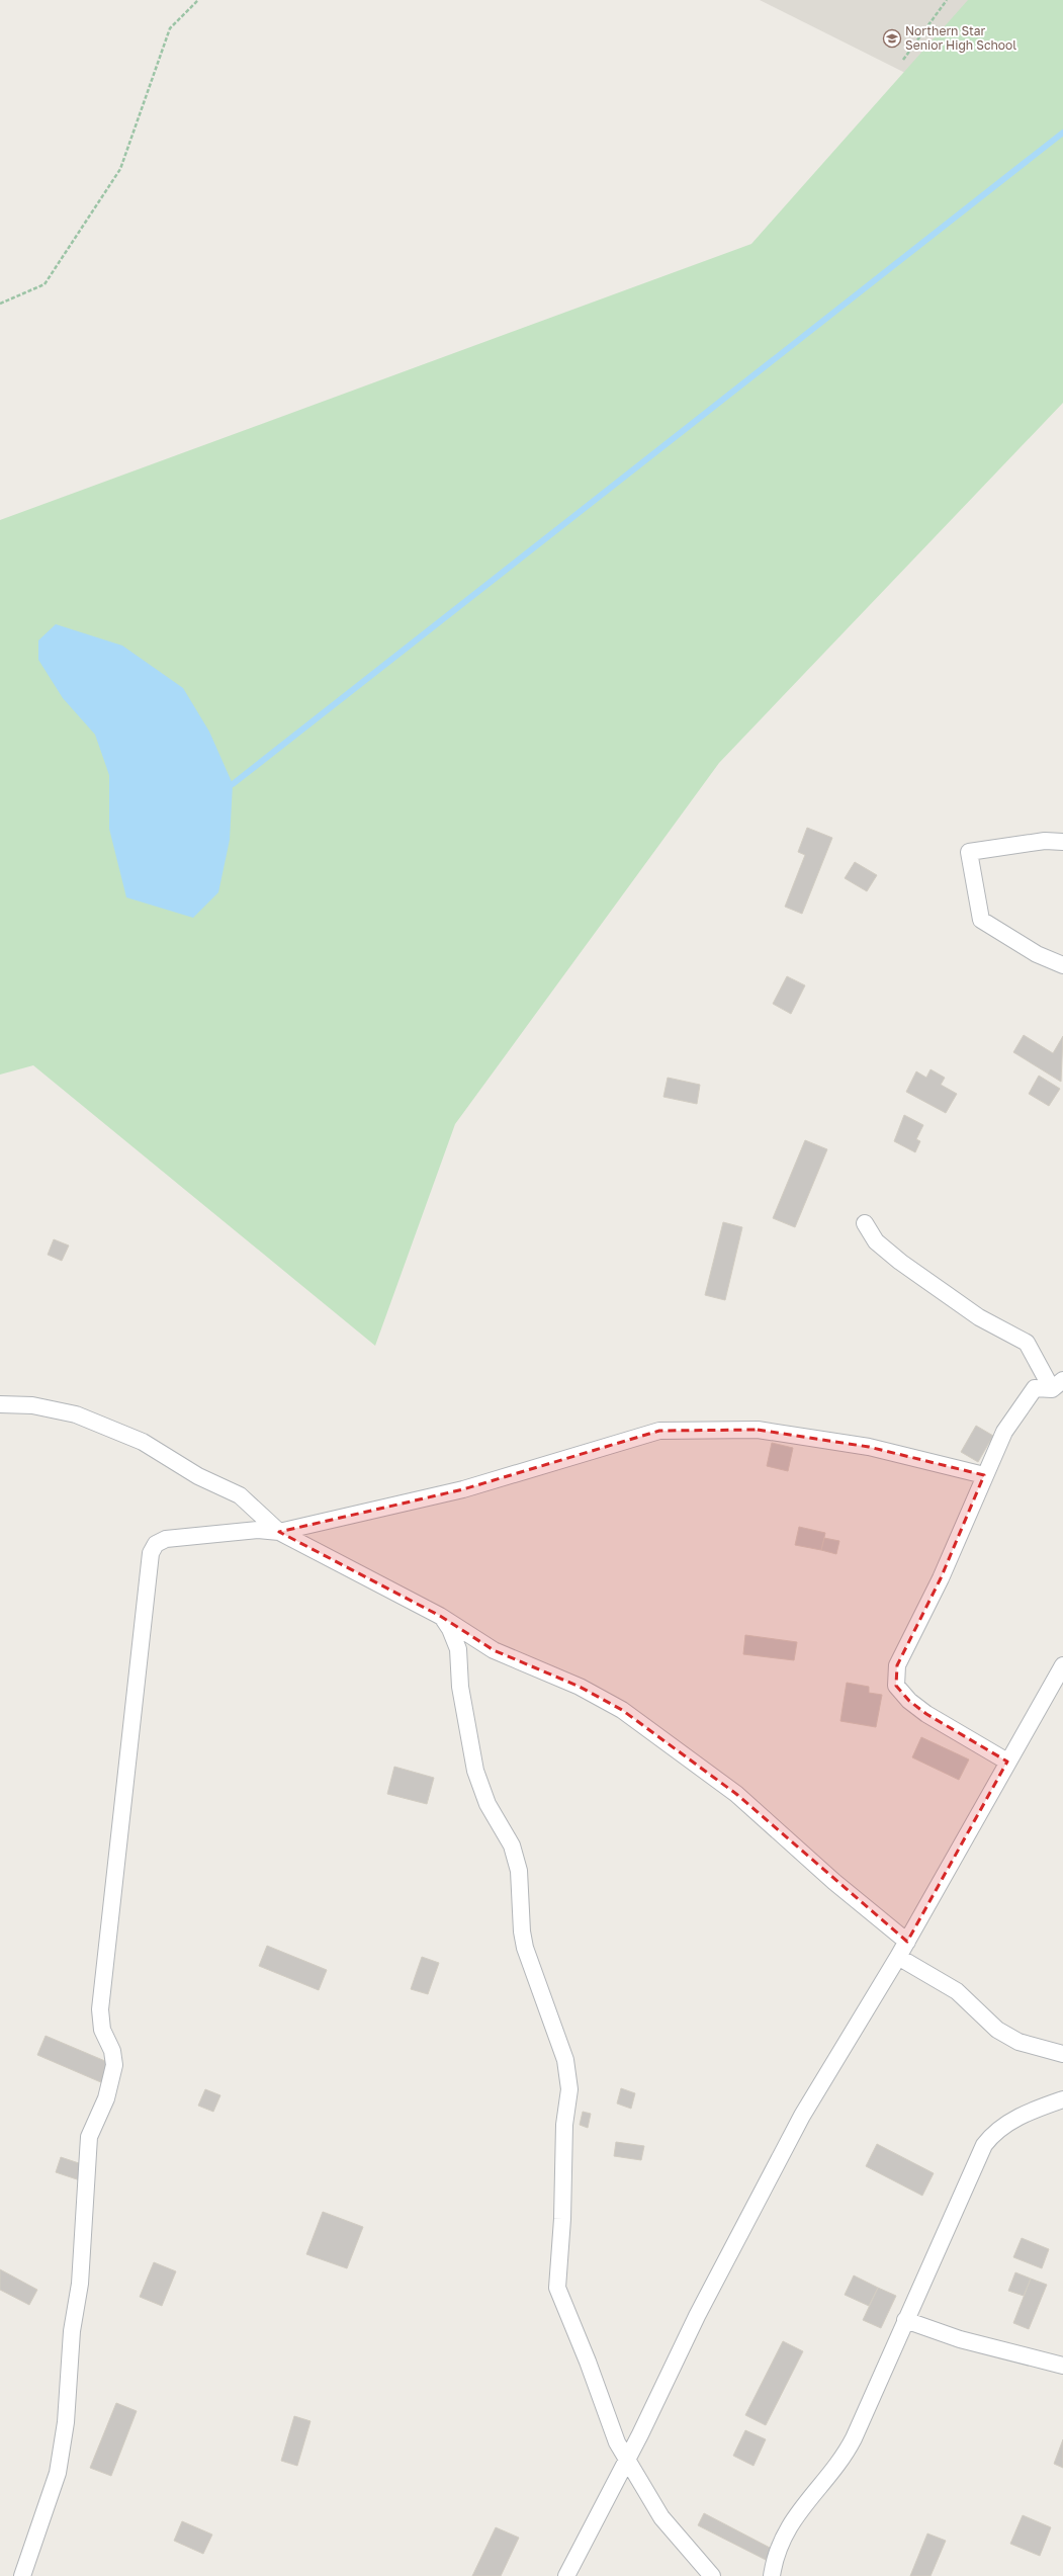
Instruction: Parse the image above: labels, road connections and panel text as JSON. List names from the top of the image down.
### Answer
{
  "places": {
    "school or university": ["Northern Star Senior High School"]
  }
}
